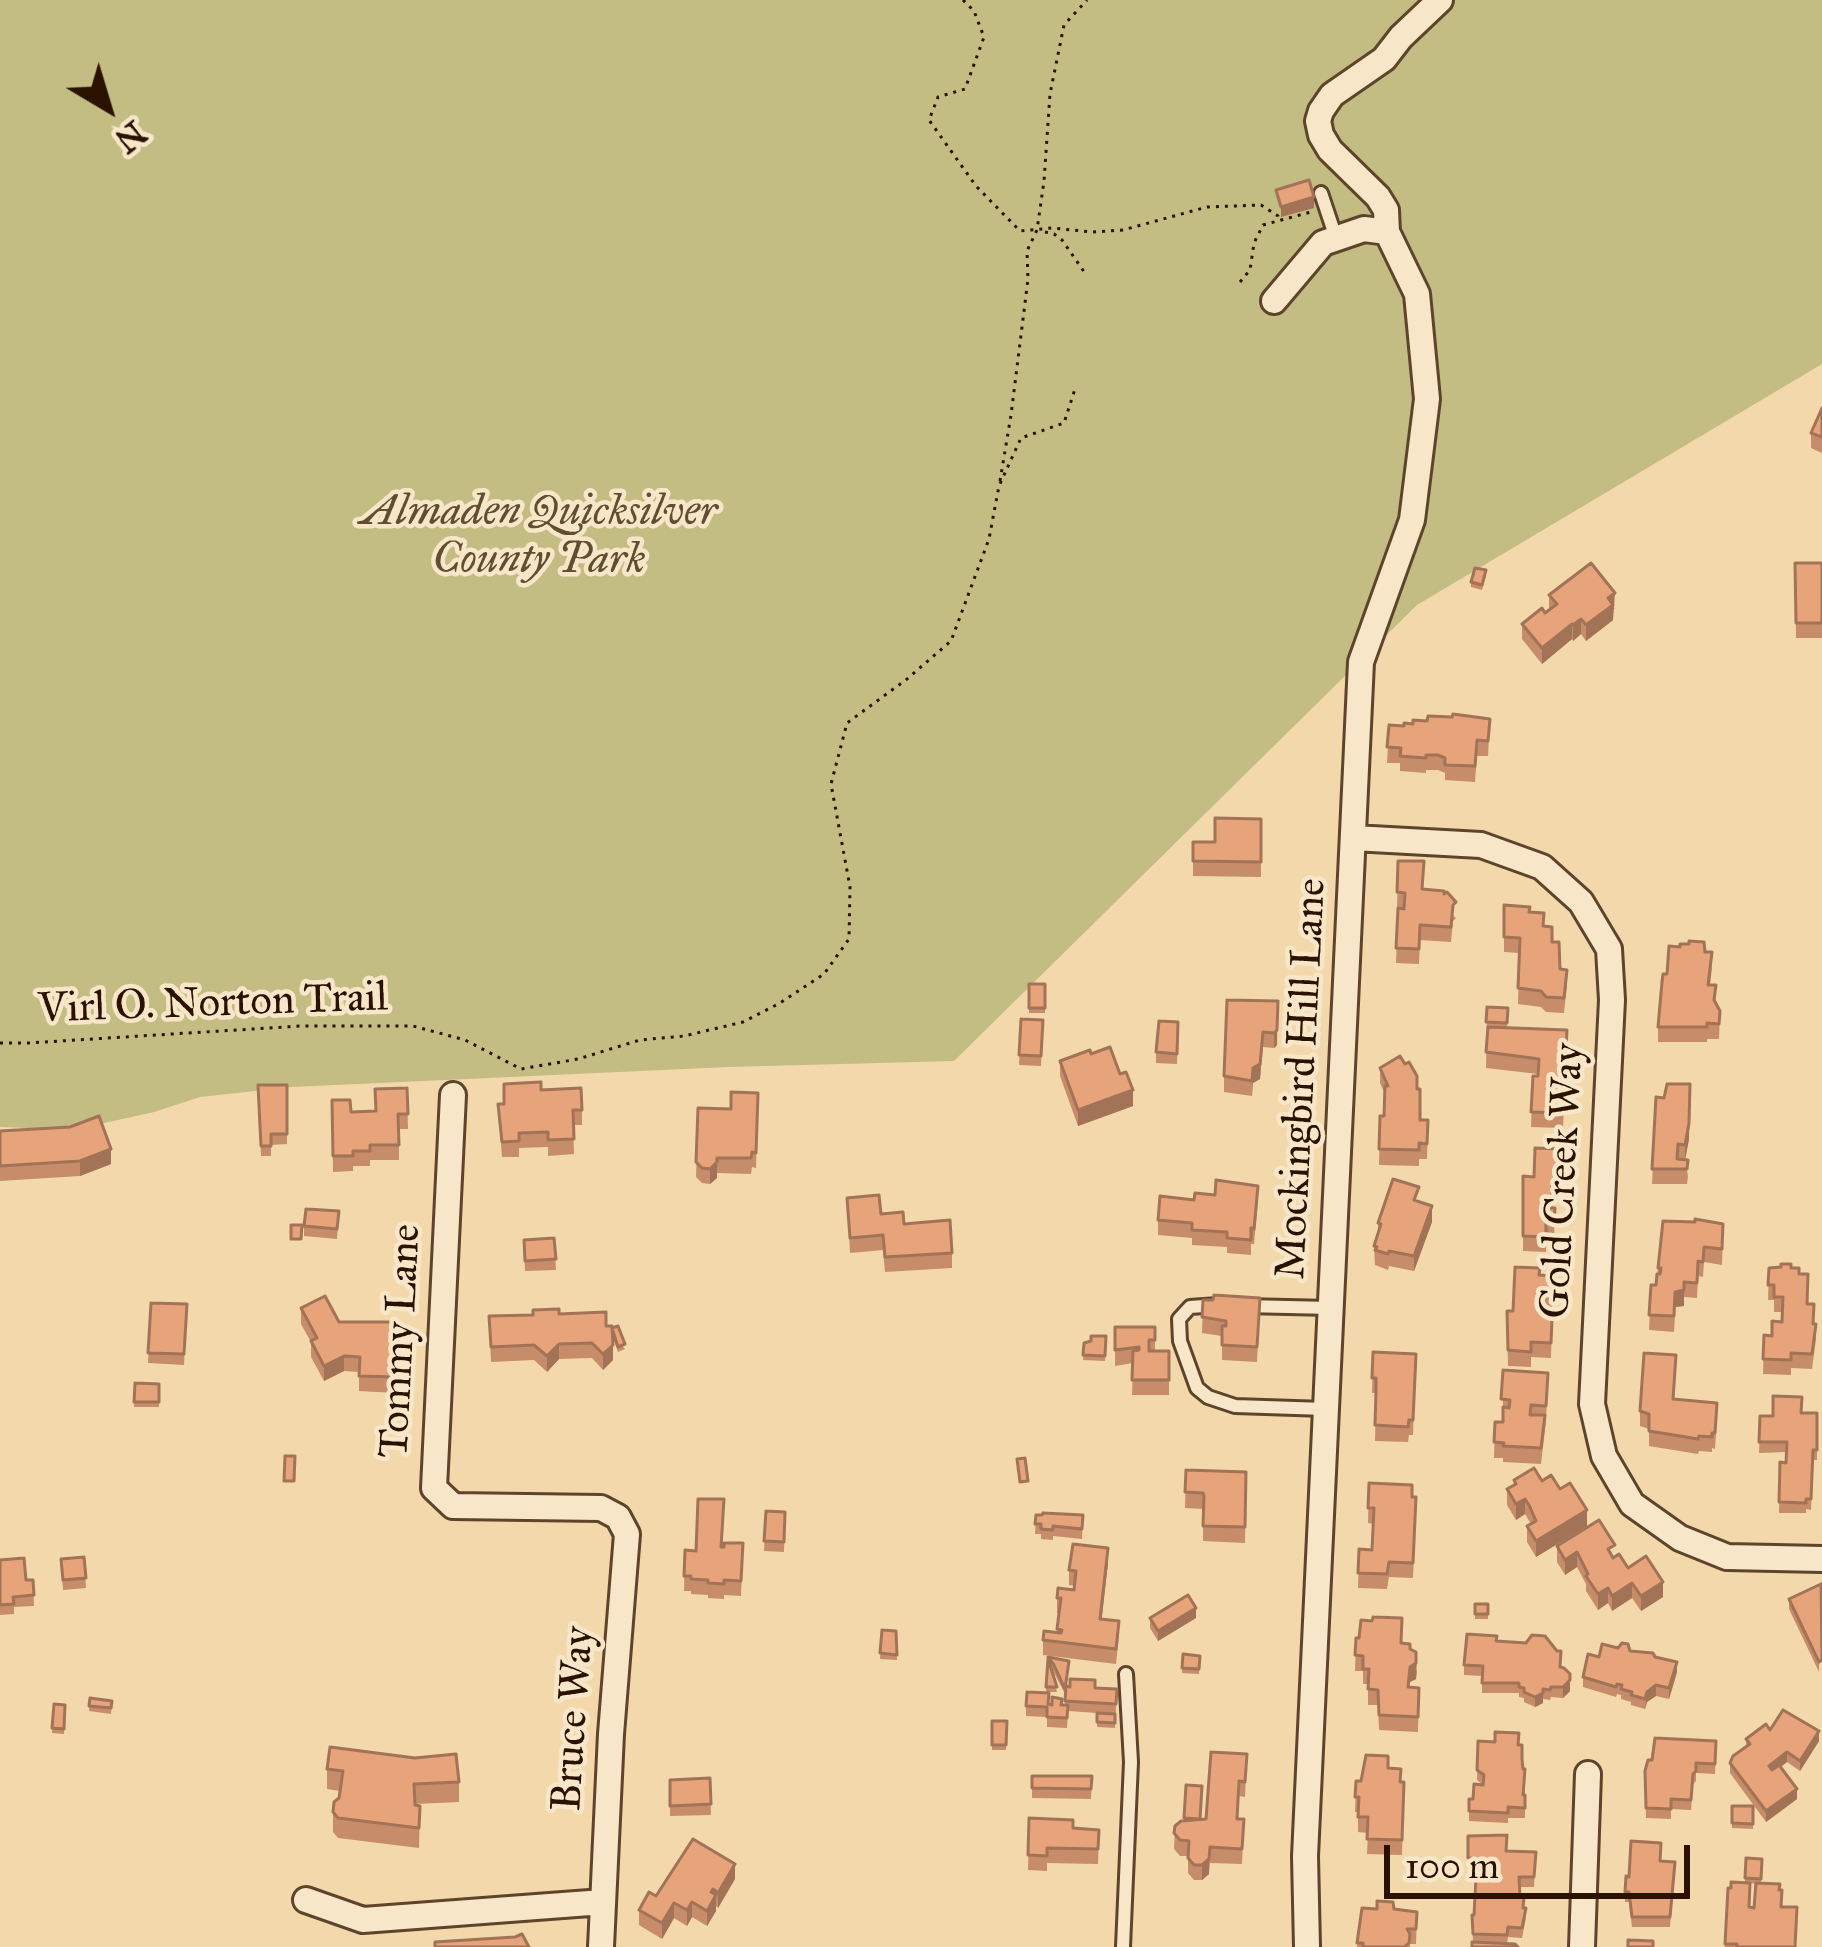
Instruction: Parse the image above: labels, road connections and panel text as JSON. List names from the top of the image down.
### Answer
{
  "streets": {
    "street": [
      "Mockingbird Hill Lane",
      "Gold Creek Way",
      "Tommy Lane",
      "Bruce Way"
    ],
    "path": ["Virl O. Norton Trail"]
  },
  "crossings": [
    ["Mockingbird Hill Lane", "Gold Creek Way"],
    ["Tommy Lane", "Bruce Way"]
  ],
  "parks": ["Almaden Quicksilver County Park"],
  "scale_bar": "100 m",
  "north": "bottom right"
}
